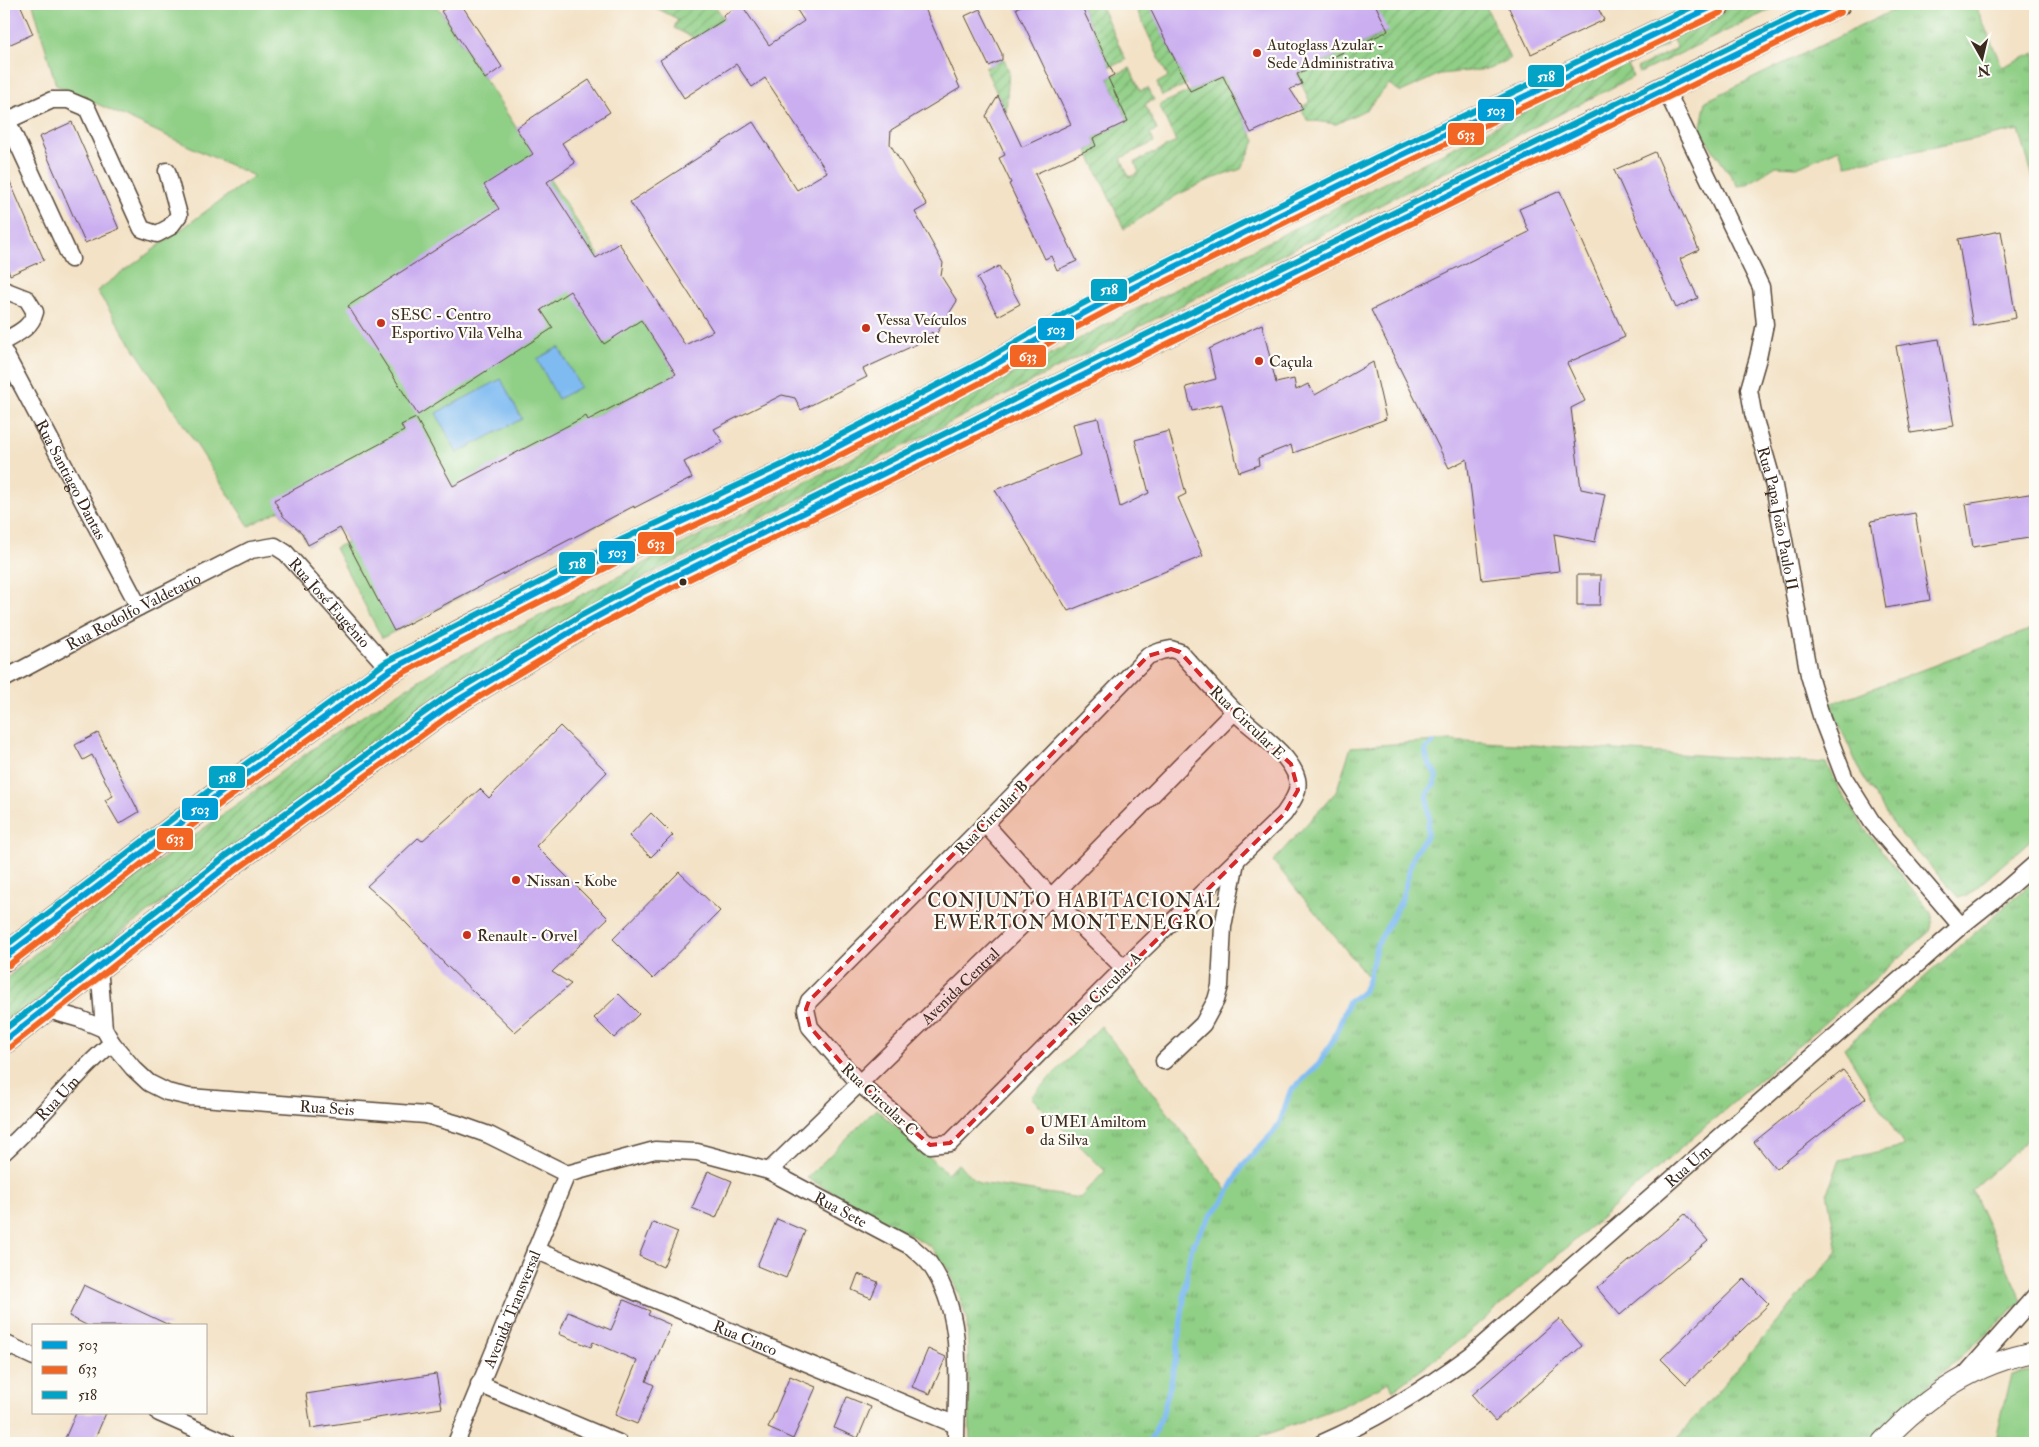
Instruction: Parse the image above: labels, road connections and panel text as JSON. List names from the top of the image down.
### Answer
{
  "streets": {
    "street": [
      "Rua Santiago Dantas",
      "Rua Papa João Paulo II",
      "Rua José Eugênio",
      "Rua Rodolfo Valdetario",
      "Rua Circular E",
      "Rua Circular B",
      "Avenida Central",
      "Rua Circular A",
      "Rua Um",
      "Rua Circular C",
      "Rua Seis",
      "Rua Sete",
      "Avenida Transversal",
      "Rua Cinco"
    ]
  },
  "crossings": [
    ["Rua Santiago Dantas", "Rua Rodolfo Valdetario"],
    ["Rua Papa João Paulo II", "Rua Um"],
    ["Rua José Eugênio", "Rua Rodolfo Valdetario"],
    ["Rua Circular E", "Rua Circular B"],
    ["Rua Circular E", "Avenida Central"],
    ["Rua Circular E", "Rua Circular A"],
    ["Rua Circular B", "Rua Circular C"],
    ["Avenida Central", "Rua Circular C"],
    ["Avenida Central", "Rua Sete"],
    ["Rua Circular A", "Rua Circular C"],
    ["Rua Um", "Rua Seis"],
    ["Rua Seis", "Rua Sete"],
    ["Rua Seis", "Avenida Transversal"],
    ["Rua Sete", "Avenida Transversal"],
    ["Rua Sete", "Rua Cinco"],
    ["Avenida Transversal", "Rua Cinco"]
  ],
  "districts": ["CONJUNTO HABITACIONAL EWERTON MONTENEGRO"],
  "places": [
    "Autoglass Azular - Sede Administrativa",
    "SESC - Centro Esportivo Vila Velha",
    "Vessa Veículos Chevrolet",
    "Caçula",
    "Nissan - Kobe",
    "Renault - Orvel",
    "UMEI Amiltom da Silva"
  ],
  "lines": ["transit line 503", "transit line 518", "transit line 633"],
  "legend": ["503", "633", "518"],
  "north": "bottom"
}
